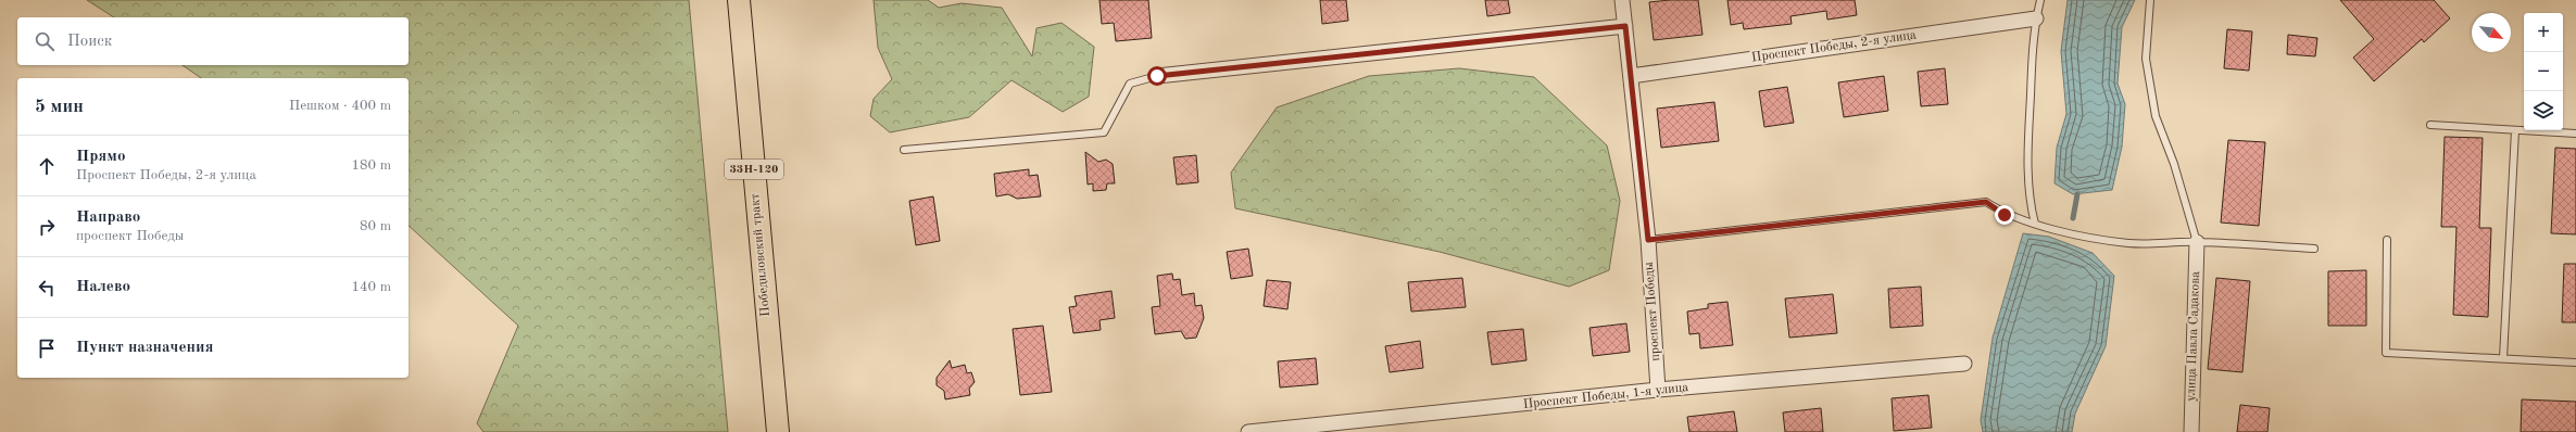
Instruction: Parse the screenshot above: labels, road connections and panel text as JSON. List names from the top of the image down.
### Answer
{
  "streets": {
    "main road": ["33Н-120", "Победиловский тракт"],
    "street": [
      "Проспект Победы, 2-я улица",
      "проспект Победы",
      "улица Павла Садакова",
      "Проспект Победы, 1-я улица"
    ]
  },
  "crossings": [
    ["Проспект Победы, 2-я улица", "проспект Победы"],
    ["проспект Победы", "Проспект Победы, 1-я улица"]
  ],
  "north": "bottom right",
  "page": {
    "map_buttons": ["+", "−"],
    "search": "Поиск",
    "heading": ["5 мин", "Пешком · 400 m"],
    "list": [
      ["Прямо", "Проспект Победы, 2-я улица", "180 m"],
      ["Направо", "проспект Победы", "80 m"],
      ["Налево", "140 m"],
      "Пункт назначения"
    ]
  }
}
